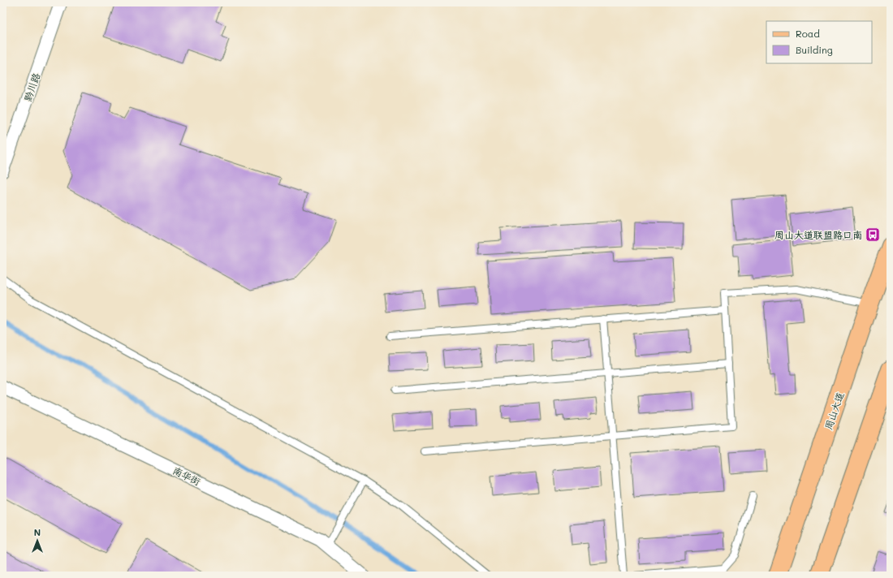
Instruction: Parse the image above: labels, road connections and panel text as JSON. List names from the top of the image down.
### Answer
{
  "streets": {
    "main road": ["周山大道"],
    "street": ["黔川路", "南华街"]
  },
  "places": {
    "bus stop": ["周山大道联盟路口南"]
  },
  "legend": ["Road", "Building"],
  "north": "top"
}
